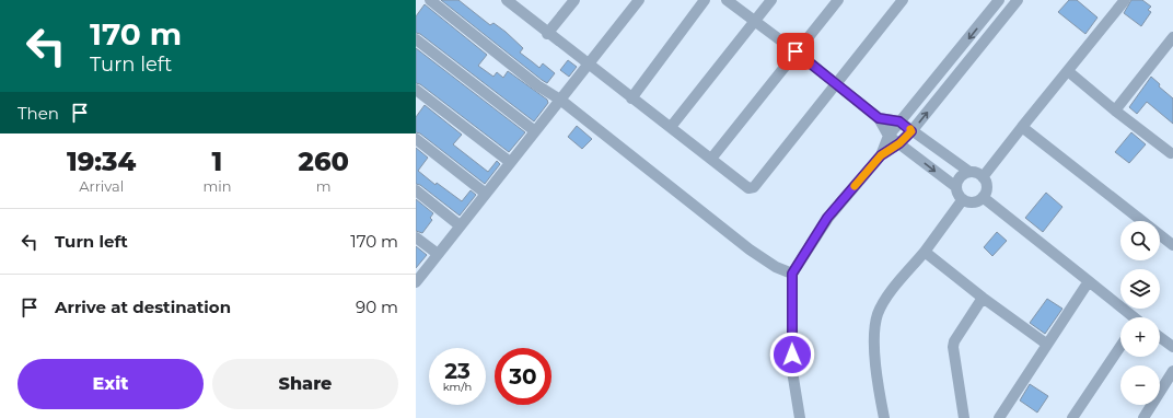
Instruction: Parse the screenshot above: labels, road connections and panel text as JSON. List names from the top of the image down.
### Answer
{
  "page": {
    "turn": ["170 m", "Turn left"],
    "then": "Then",
    "eta": [
      "19:34",
      "Arrival",
      "1",
      "min",
      "260",
      "m"
    ],
    "list": [
      {
        "name": "Turn left",
        "value": "170 m"
      },
      {
        "name": "Arrive at destination",
        "value": "90 m"
      }
    ],
    "map_buttons": ["+", "−"],
    "speed": "23 km/h",
    "limit": "30",
    "buttons": ["Exit", "Share"]
  }
}
